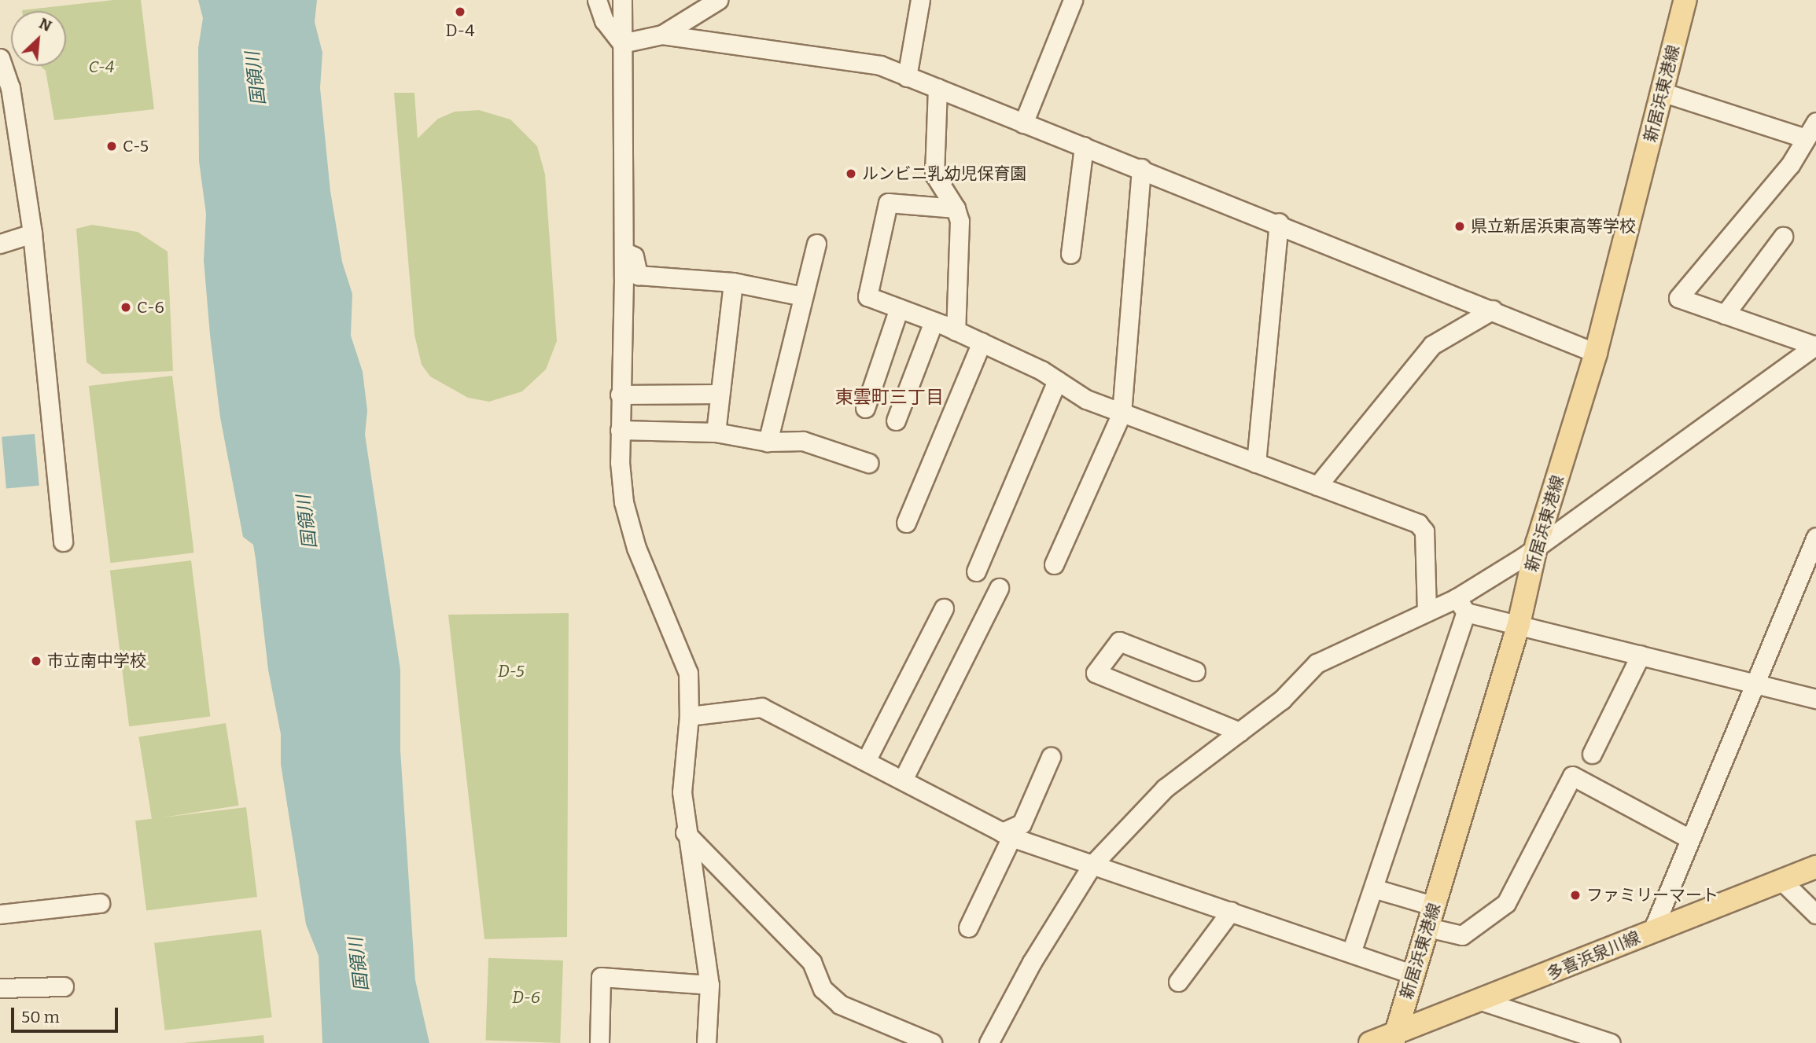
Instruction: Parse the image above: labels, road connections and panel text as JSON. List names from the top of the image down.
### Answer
{
  "streets": {
    "main road": ["新居浜東港線", "多喜浜泉川線"]
  },
  "crossings": [
    ["新居浜東港線", "多喜浜泉川線"]
  ],
  "districts": ["東雲町三丁目"],
  "water": ["国領川"],
  "parks": ["C-4", "D-5", "D-6"],
  "places": [
    "D-4",
    "C-5",
    "ルンビニ乳幼児保育園",
    "県立新居浜東高等学校",
    "C-6",
    "市立南中学校",
    "ファミリーマート"
  ],
  "scale_bar": "50 m",
  "north": "top right"
}
